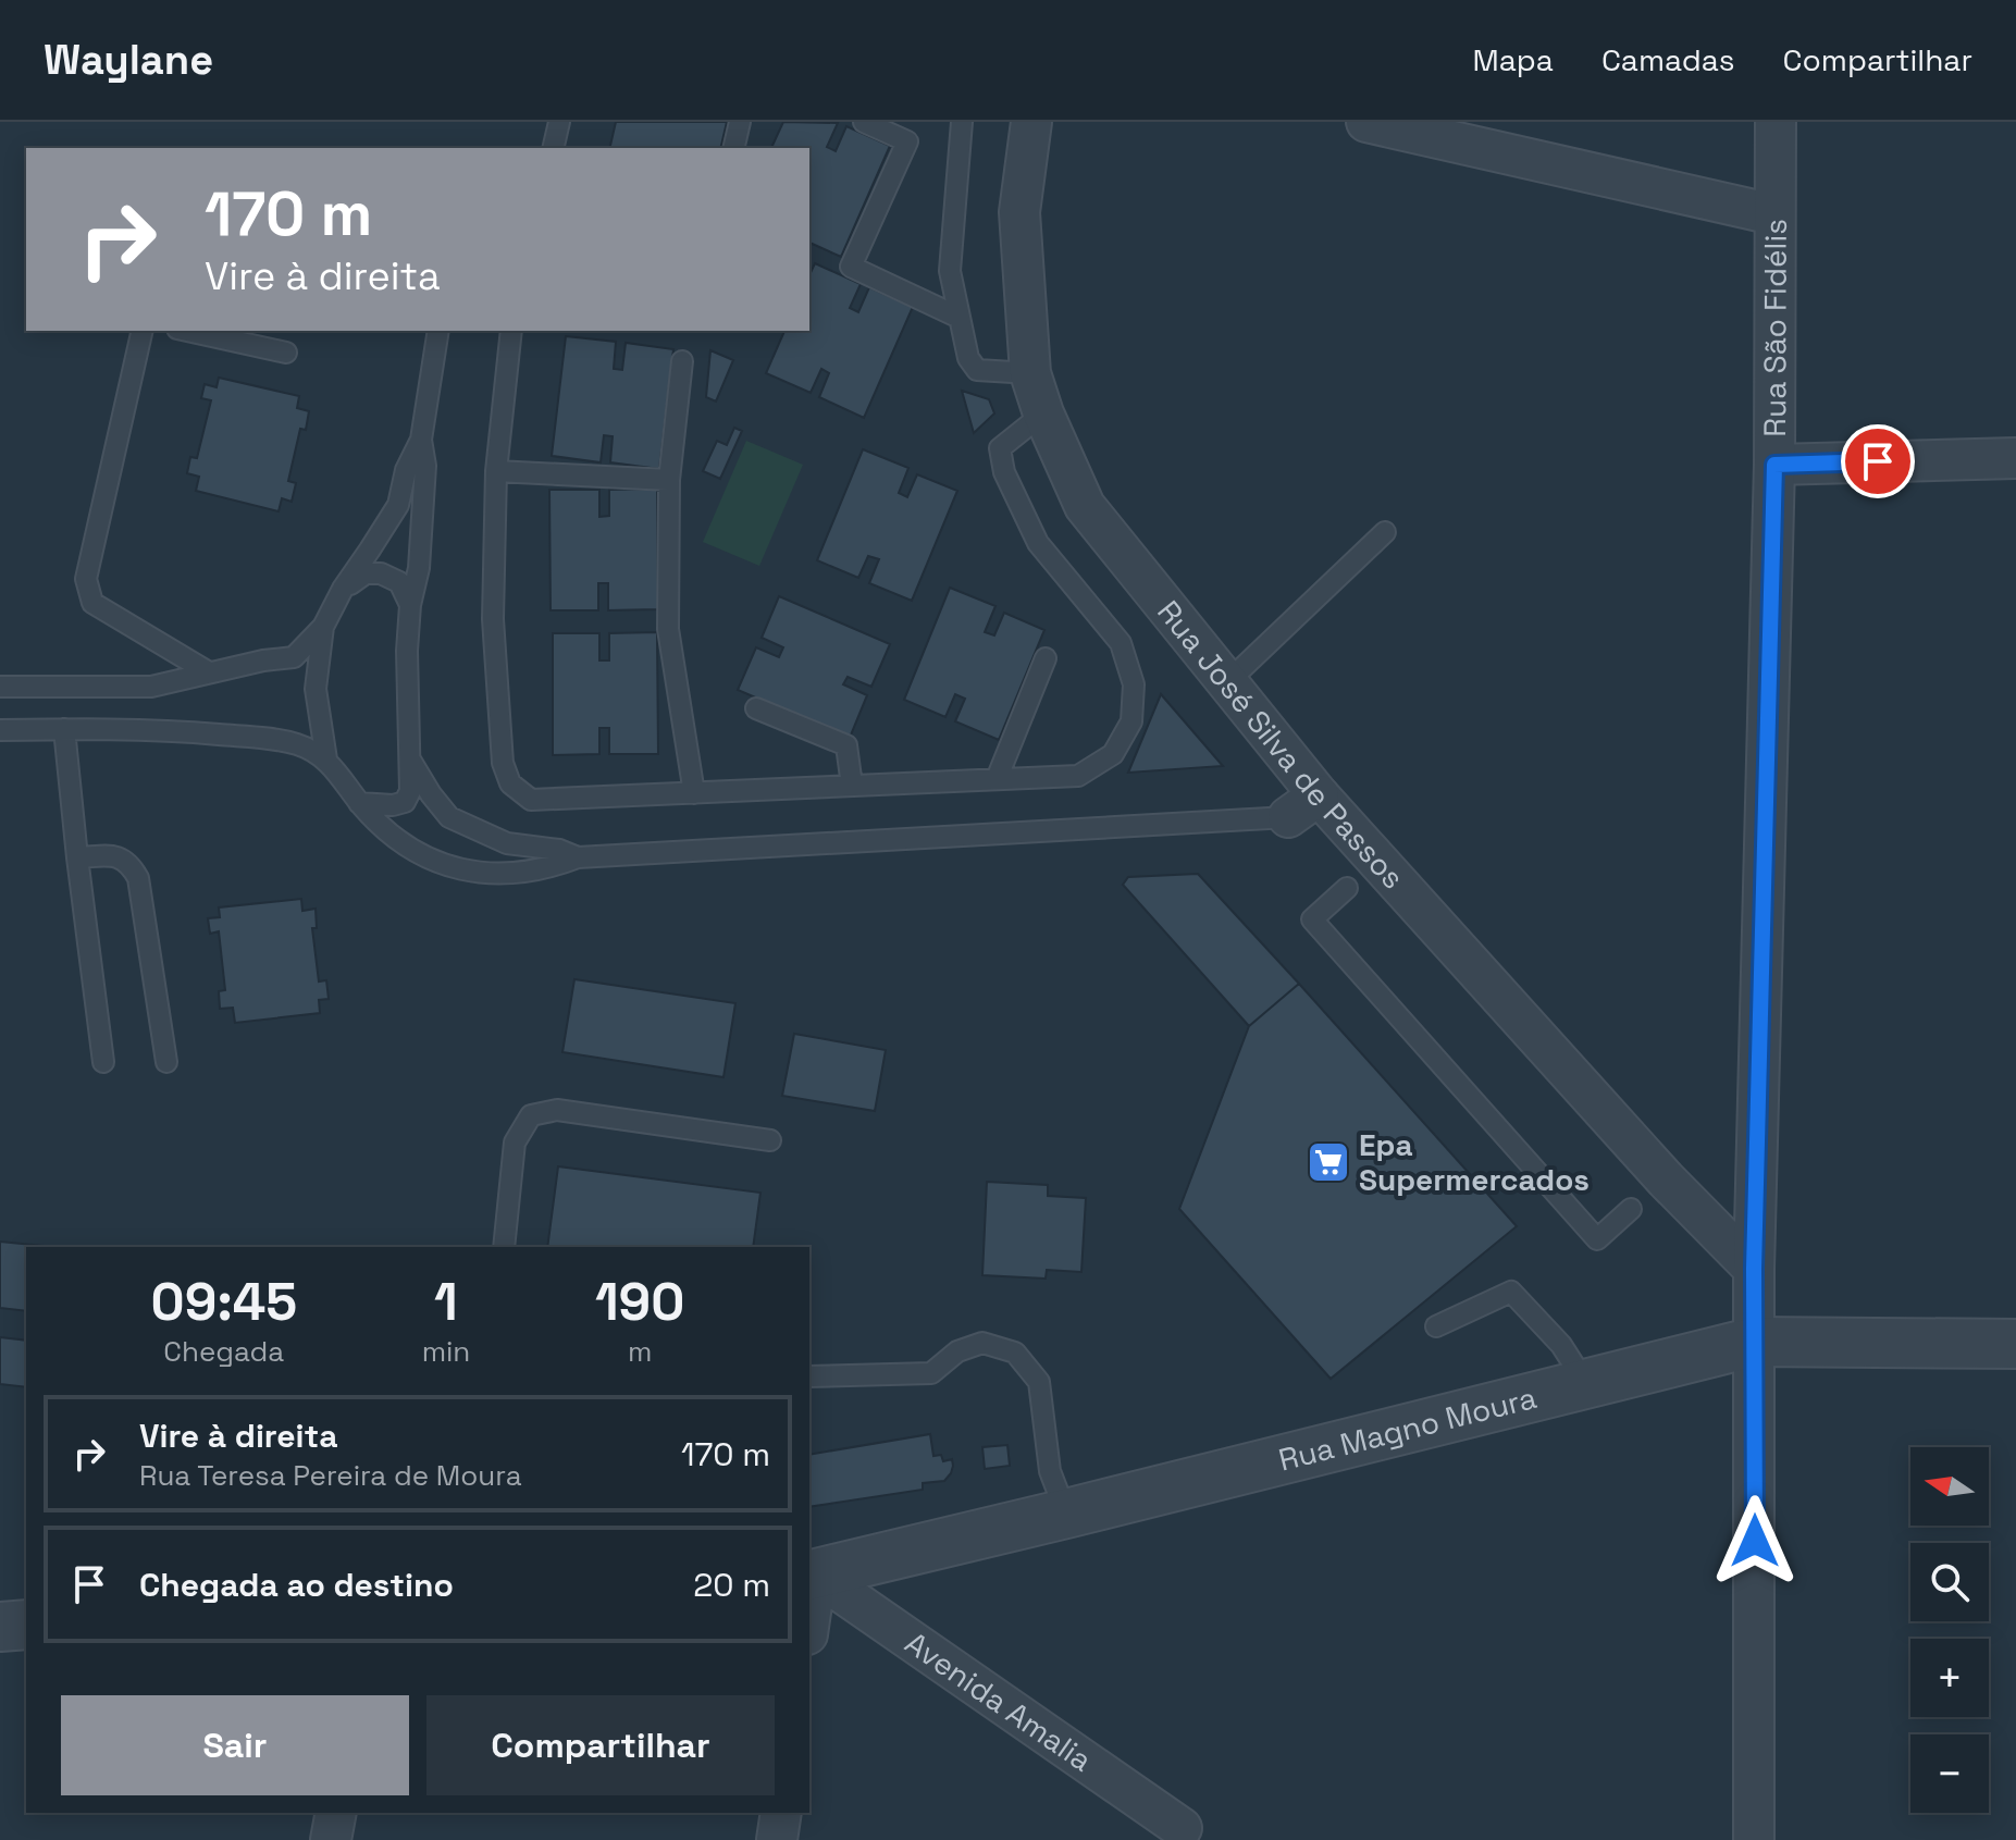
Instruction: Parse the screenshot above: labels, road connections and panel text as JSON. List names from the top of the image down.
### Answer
{
  "streets": {
    "street": [
      "Rua São Fidélis",
      "Rua José Silva de Passos",
      "Rua Magno Moura",
      "Avenida Amalia"
    ]
  },
  "crossings": [
    ["Rua São Fidélis", "Rua José Silva de Passos"],
    ["Rua São Fidélis", "Rua Magno Moura"],
    ["Rua Magno Moura", "Avenida Amalia"]
  ],
  "places": {
    "supermarket": ["Epa Supermercados"]
  },
  "north": "left",
  "page": {
    "header": "Waylane",
    "nav": ["Mapa", "Camadas", "Compartilhar"],
    "turn": ["170 m", "Vire à direita"],
    "eta": [
      "09:45",
      "Chegada",
      "1",
      "min",
      "190",
      "m"
    ],
    "list": [
      {
        "name": "Vire à direita",
        "note": "Rua Teresa Pereira de Moura",
        "value": "170 m"
      },
      {
        "name": "Chegada ao destino",
        "value": "20 m"
      }
    ],
    "map_buttons": ["+", "−"],
    "buttons": ["Sair", "Compartilhar"]
  }
}
